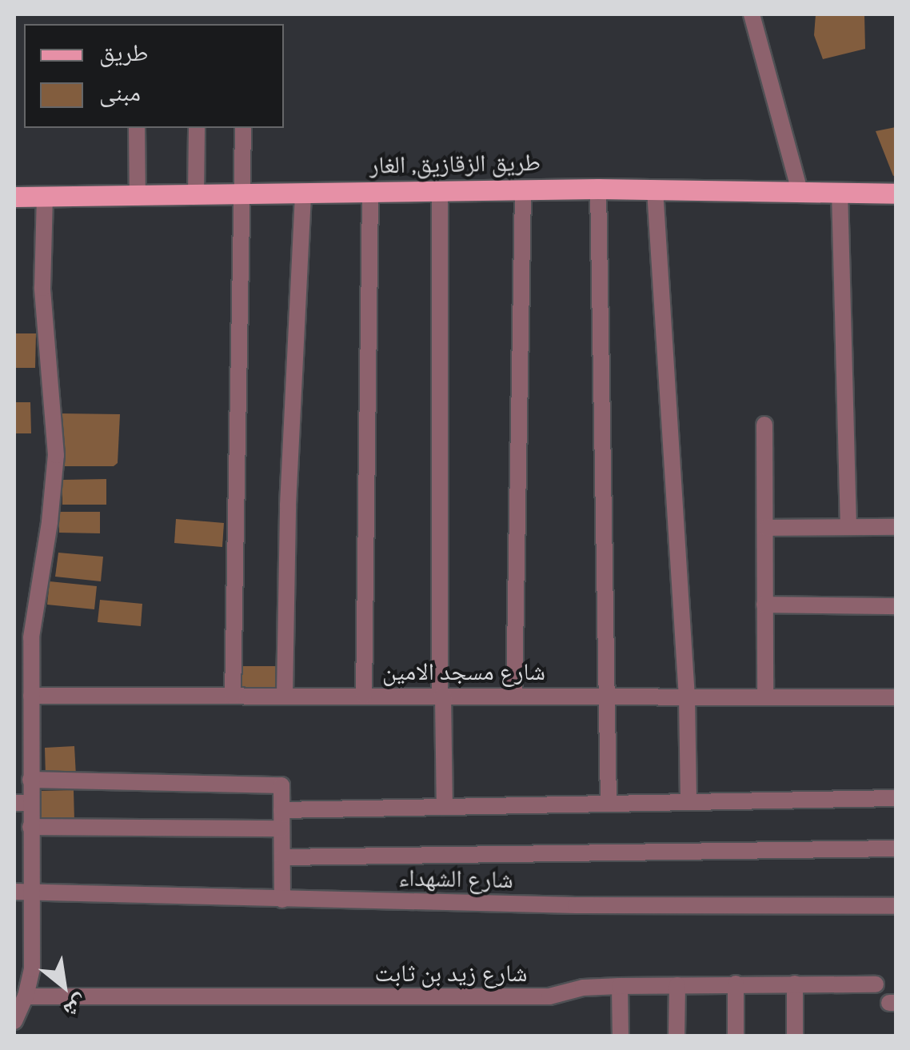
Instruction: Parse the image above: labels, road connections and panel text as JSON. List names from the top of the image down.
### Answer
{
  "streets": {
    "main road": ["طريق الزقازيق, الغار"],
    "street": ["شارع مسجد الامين", "شارع الشهداء", "شارع زيد بن ثابت"]
  },
  "legend": ["طريق", "مبنى"],
  "north": "bottom right"
}
